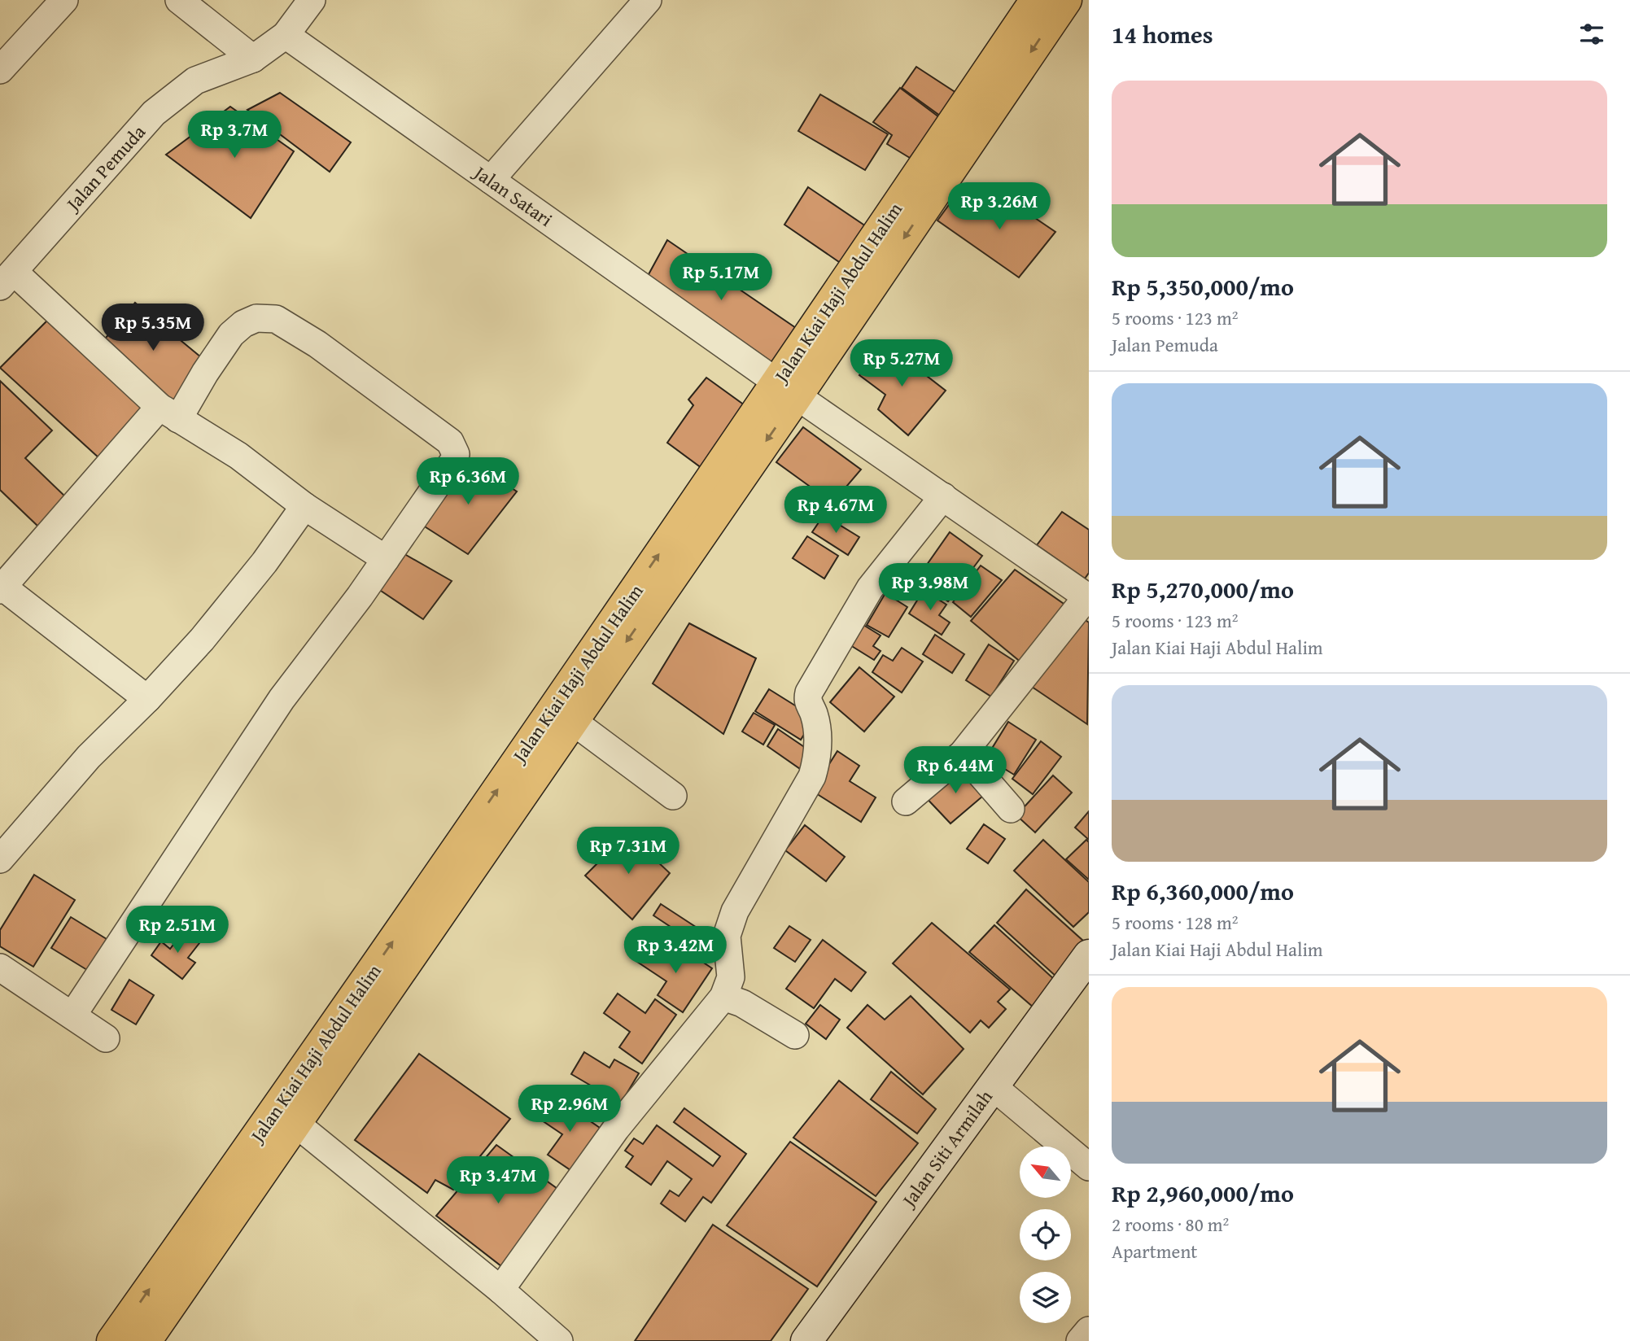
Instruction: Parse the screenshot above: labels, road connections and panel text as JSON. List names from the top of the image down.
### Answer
{
  "streets": {
    "main road": ["Jalan Kiai Haji Abdul Halim", "Jalan Siti Armilah"],
    "street": ["Jalan Pemuda", "Jalan Satari"]
  },
  "crossings": [
    ["Jalan Pemuda", "Jalan Satari"],
    ["Jalan Satari", "Jalan Kiai Haji Abdul Halim"]
  ],
  "north": "top left",
  "page": {
    "heading": "14 homes",
    "list": [
      {
        "name": "Rp 5,350,000/mo",
        "note": "5 rooms · 123 m² · Jalan Pemuda"
      },
      {
        "name": "Rp 5,270,000/mo",
        "note": "5 rooms · 123 m² · Jalan Kiai Haji Abdul Halim"
      },
      {
        "name": "Rp 6,360,000/mo",
        "note": "5 rooms · 128 m² · Jalan Kiai Haji Abdul Halim"
      },
      {
        "name": "Rp 2,960,000/mo",
        "note": "2 rooms · 80 m² · Apartment"
      }
    ],
    "price": [
      "Rp 3.7M",
      "Rp 3.26M",
      "Rp 5.17M",
      "Rp 5.35M",
      "Rp 5.27M",
      "Rp 6.36M",
      "Rp 4.67M",
      "Rp 3.98M",
      "Rp 6.44M",
      "Rp 7.31M",
      "Rp 2.51M",
      "Rp 3.42M",
      "Rp 2.96M",
      "Rp 3.47M"
    ]
  }
}
